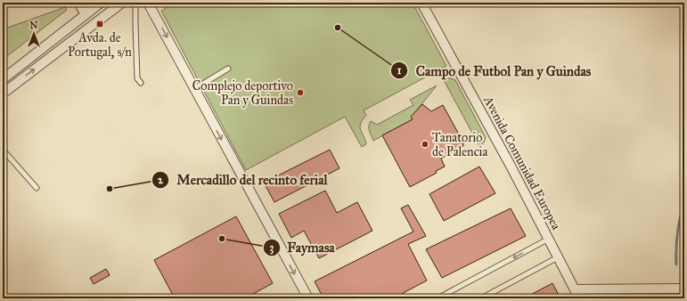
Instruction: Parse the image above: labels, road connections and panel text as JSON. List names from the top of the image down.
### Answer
{
  "streets": {
    "street": ["Avenida Comunidad Europea"]
  },
  "places": {
    "transit": ["Avda. de Portugal, s/n"],
    "other": [
      "Campo de Futbol Pan y Guindas",
      "Complejo deportivo Pan y Guindas",
      "Tanatorio de Palencia",
      "Mercadillo del recinto ferial",
      "Faymasa"
    ]
  },
  "north": "top"
}
